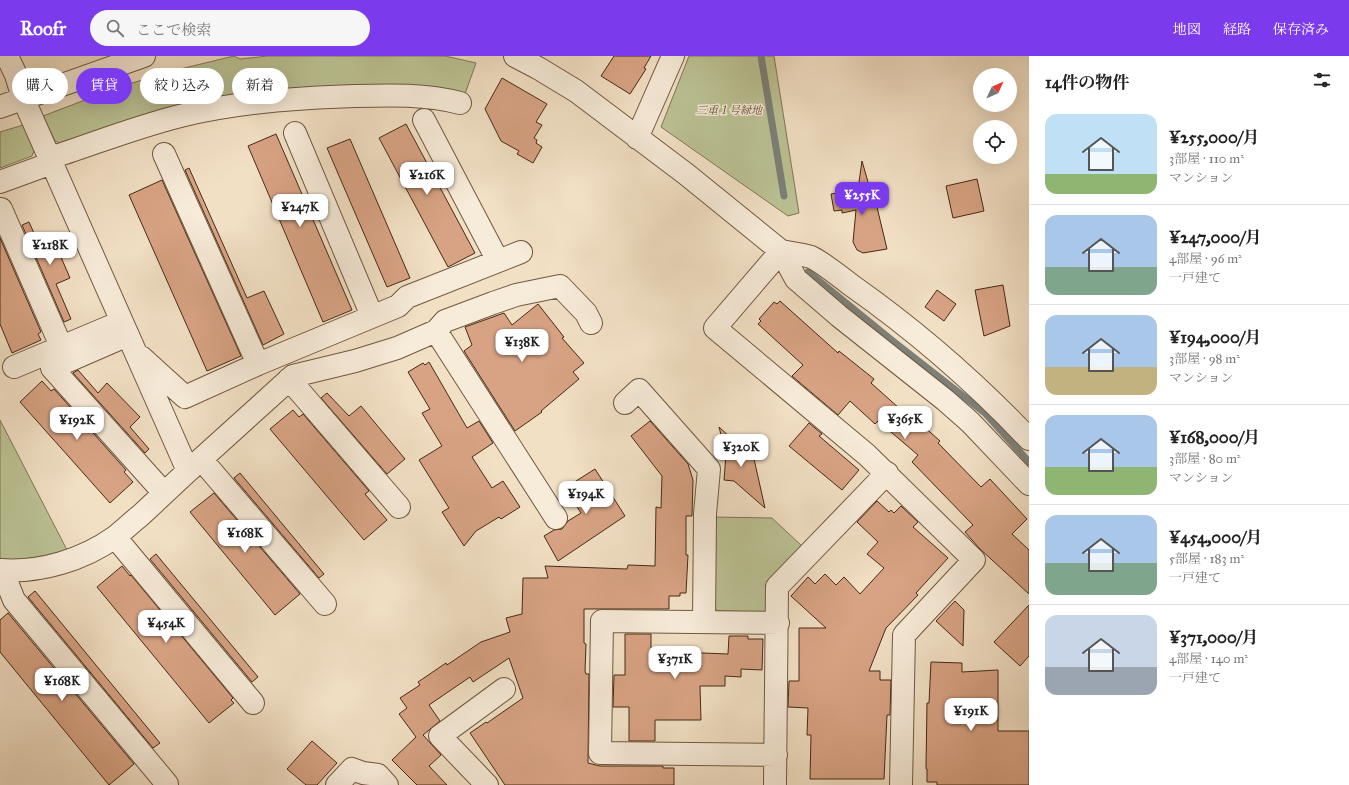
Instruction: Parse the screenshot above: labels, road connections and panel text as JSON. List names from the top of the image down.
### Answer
{
  "parks": ["三重１号緑地"],
  "north": "top right",
  "page": {
    "header": "Roofr",
    "search": "ここで検索",
    "nav": ["地図", "経路", "保存済み"],
    "heading": "14件の物件",
    "chip": [
      "購入",
      "賃貸",
      "絞り込み",
      "新着"
    ],
    "list": [
      {
        "name": "¥255,000/月",
        "note": "3部屋 · 110 m² · マンション"
      },
      {
        "name": "¥247,000/月",
        "note": "4部屋 · 96 m² · 一戸建て"
      },
      {
        "name": "¥194,000/月",
        "note": "3部屋 · 98 m² · マンション"
      },
      {
        "name": "¥168,000/月",
        "note": "3部屋 · 80 m² · マンション"
      },
      {
        "name": "¥454,000/月",
        "note": "5部屋 · 183 m² · 一戸建て"
      },
      {
        "name": "¥371,000/月",
        "note": "4部屋 · 140 m² · 一戸建て"
      }
    ],
    "price": [
      "¥216K",
      "¥255K",
      "¥247K",
      "¥218K",
      "¥138K",
      "¥365K",
      "¥192K",
      "¥320K",
      "¥194K",
      "¥168K",
      "¥454K",
      "¥371K",
      "¥168K",
      "¥191K"
    ]
  }
}
